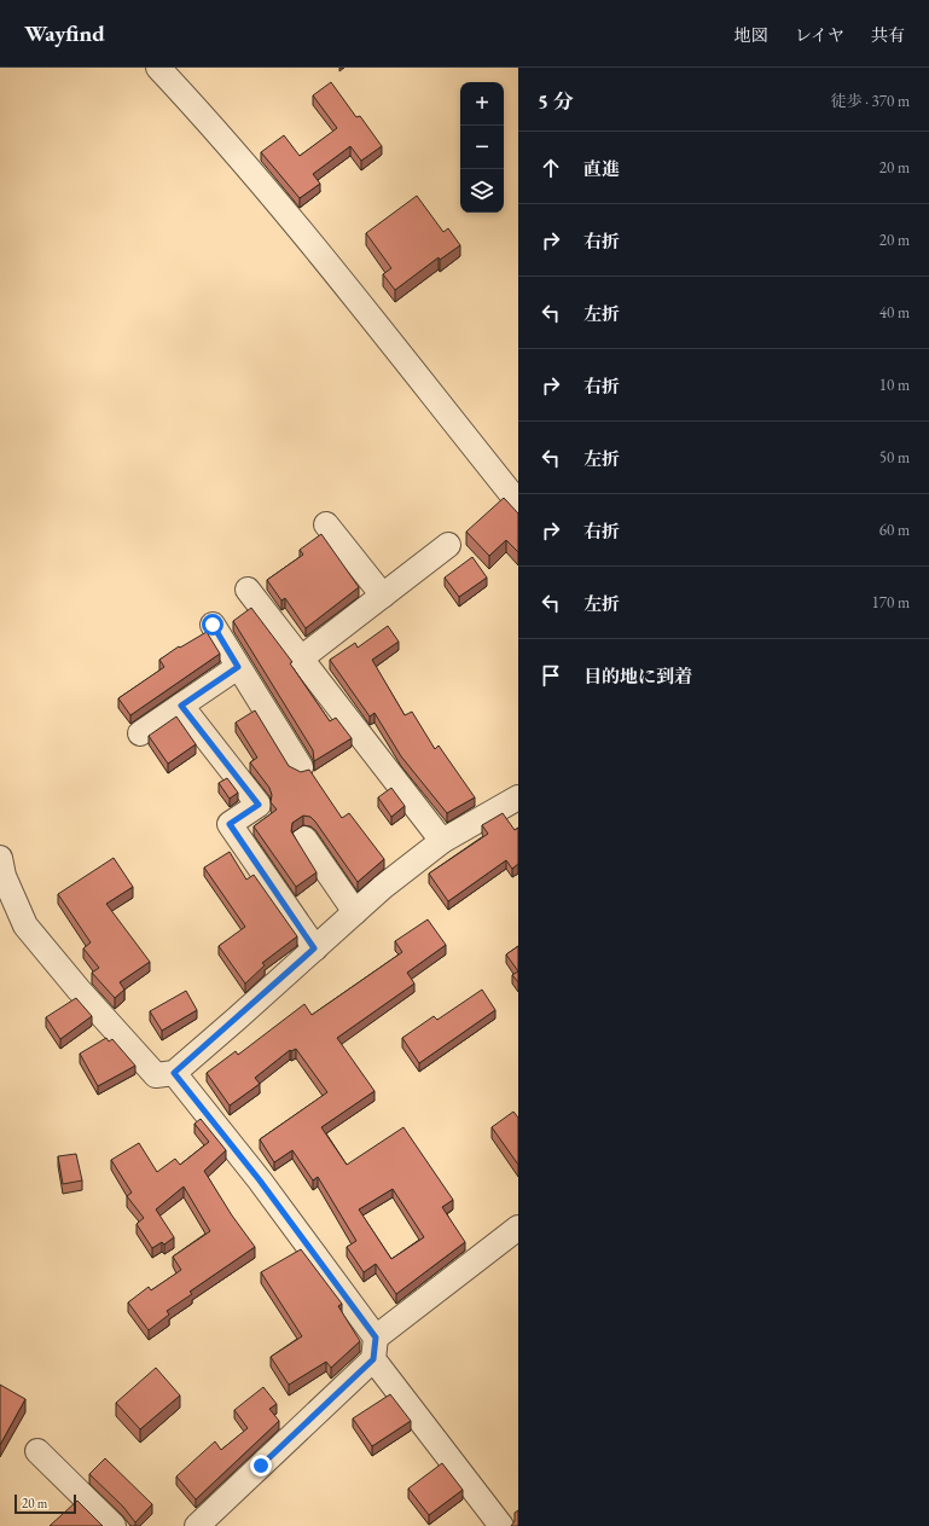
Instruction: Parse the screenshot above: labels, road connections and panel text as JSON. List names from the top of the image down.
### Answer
{
  "scale_bar": "20 m",
  "page": {
    "header": "Wayfind",
    "nav": ["地図", "レイヤ", "共有"],
    "heading": ["5 分", "徒歩 · 370 m"],
    "map_buttons": ["+", "−"],
    "list": [
      ["直進", "20 m"],
      ["右折", "20 m"],
      ["左折", "40 m"],
      ["右折", "10 m"],
      ["左折", "50 m"],
      ["右折", "60 m"],
      ["左折", "170 m"],
      "目的地に到着"
    ],
    "scale": "20 m"
  }
}
